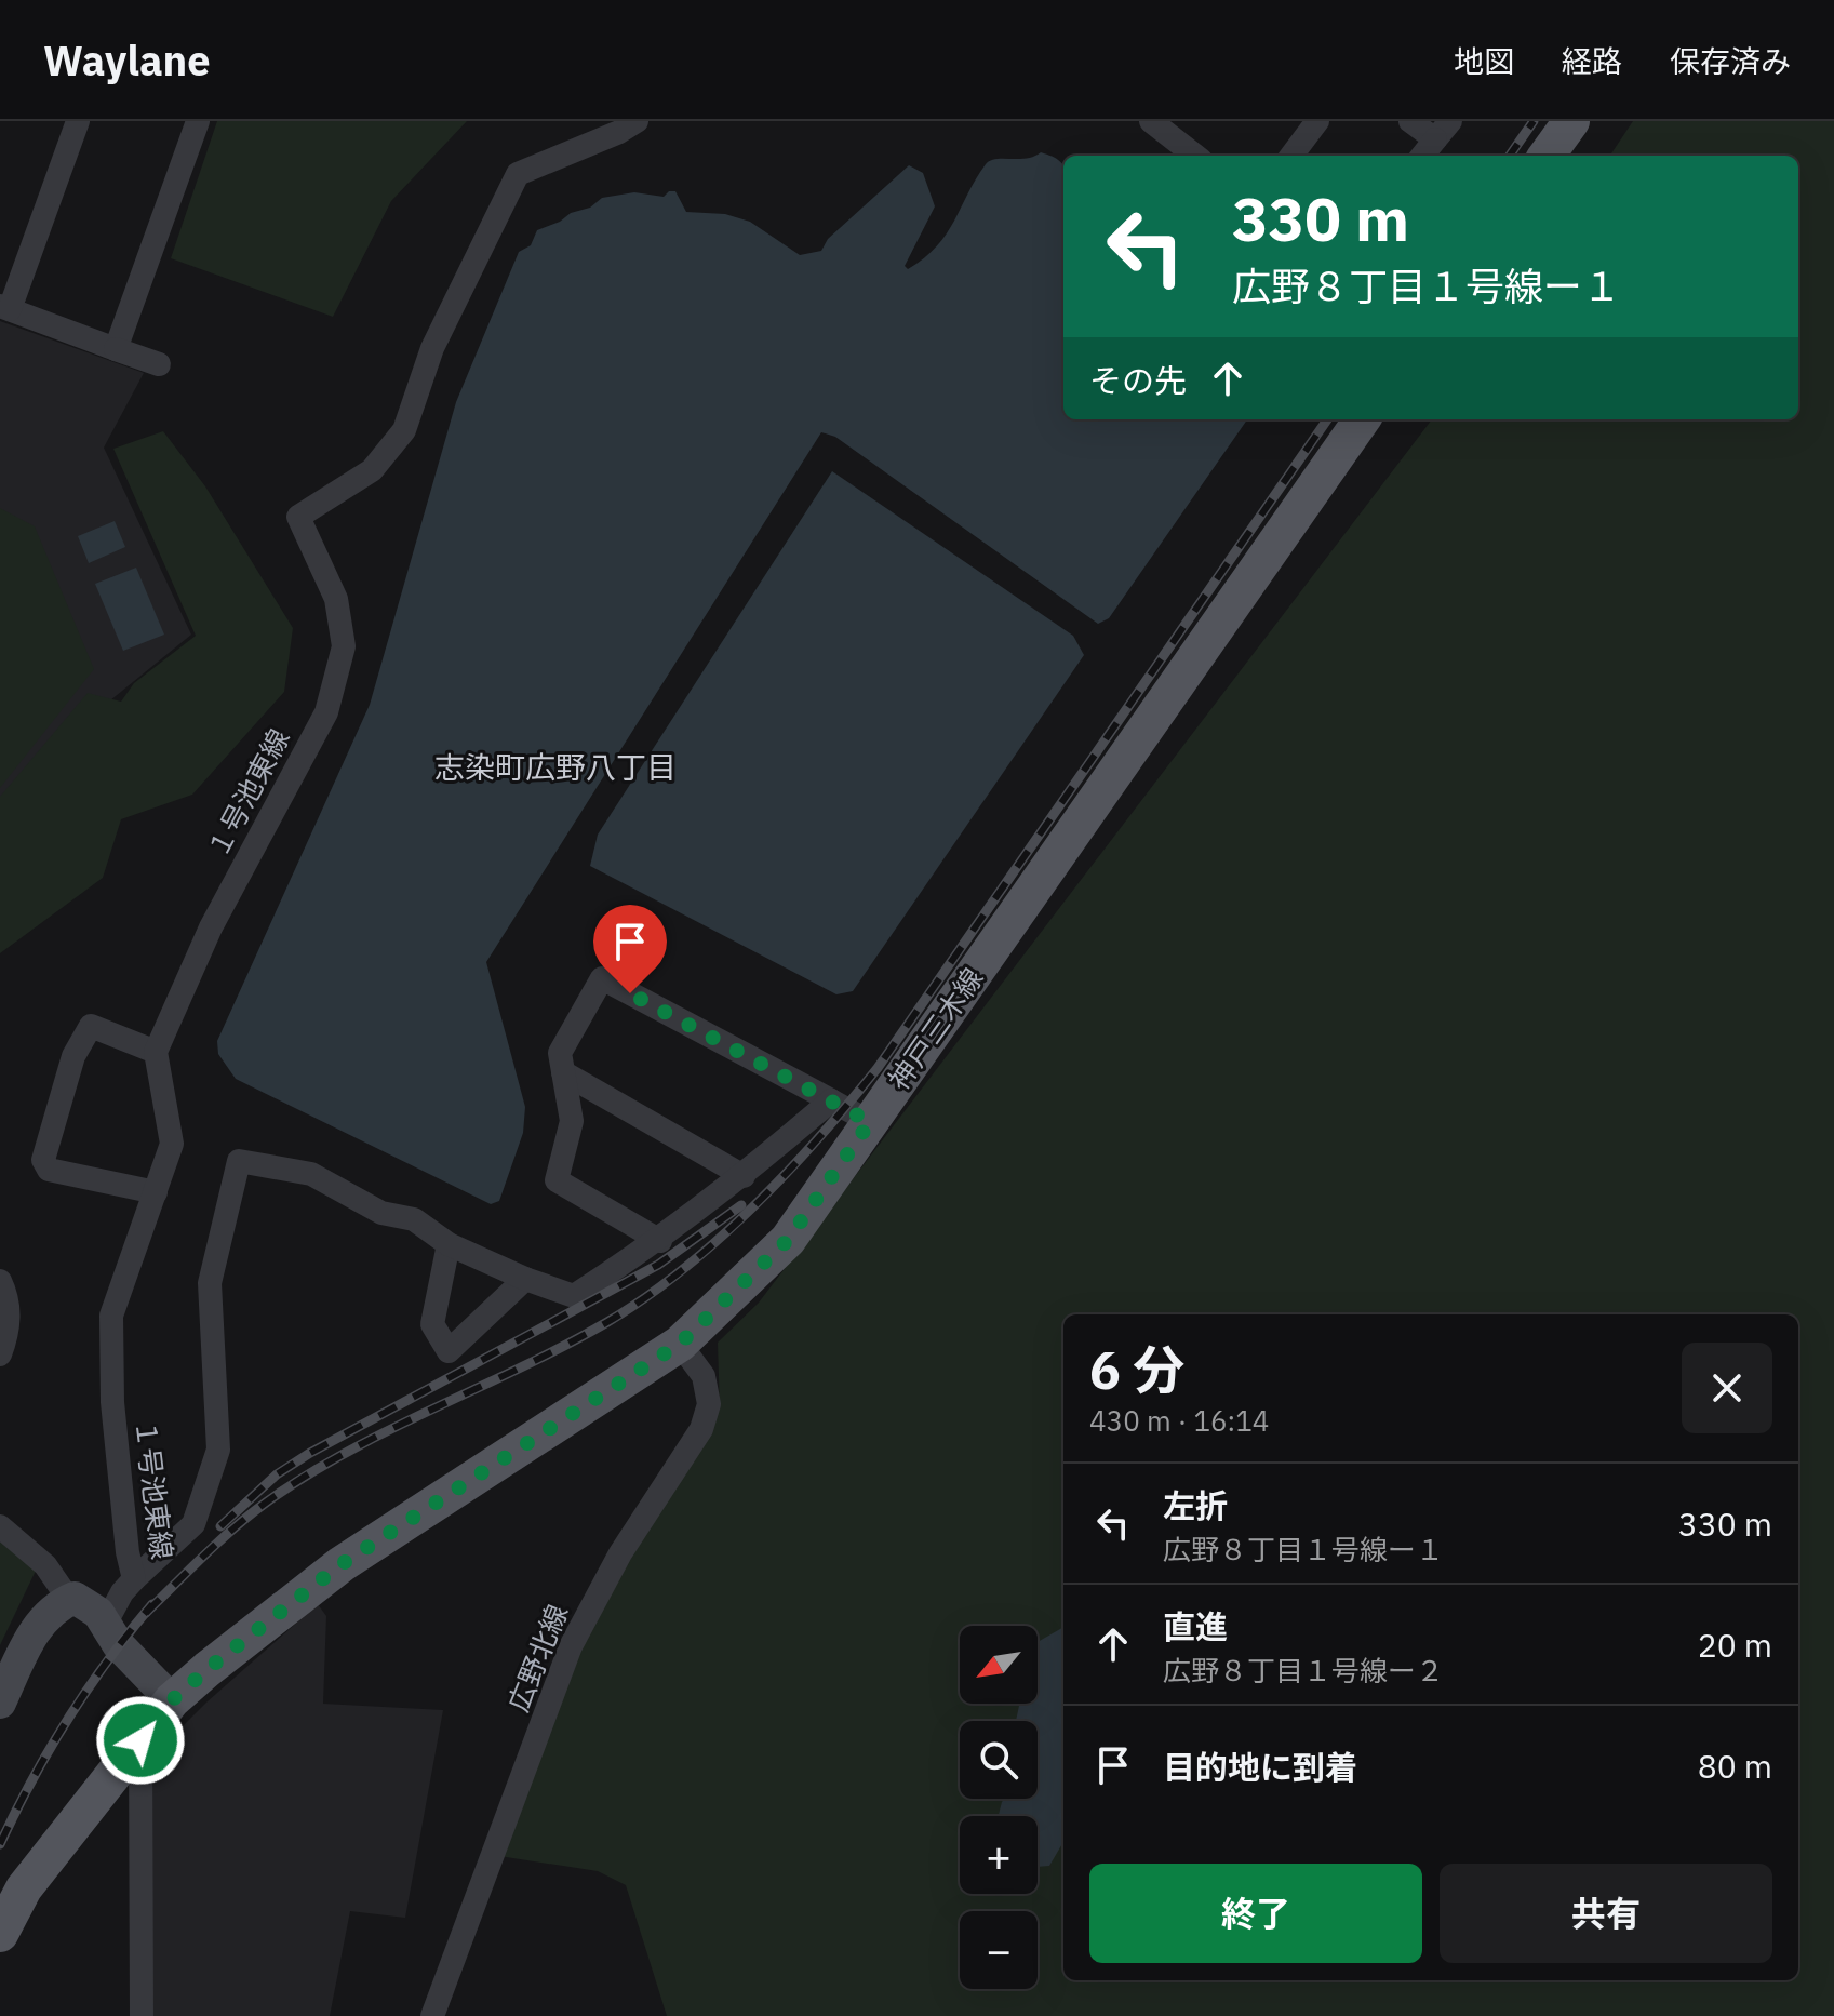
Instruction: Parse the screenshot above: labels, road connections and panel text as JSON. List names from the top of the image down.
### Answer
{
  "streets": {
    "main road": ["神戸三木線"],
    "street": ["１号池東線", "広野北線"]
  },
  "crossings": [
    ["神戸三木線", "広野北線"]
  ],
  "districts": ["志染町広野八丁目"],
  "north": "bottom left",
  "page": {
    "header": "Waylane",
    "nav": ["地図", "経路", "保存済み"],
    "turn": ["330 m", "広野８丁目１号線ー１"],
    "then": "その先",
    "heading": ["6 分", "430 m · 16:14"],
    "list": [
      {
        "name": "左折",
        "note": "広野８丁目１号線ー１",
        "value": "330 m"
      },
      {
        "name": "直進",
        "note": "広野８丁目１号線ー２",
        "value": "20 m"
      },
      {
        "name": "目的地に到着",
        "value": "80 m"
      }
    ],
    "map_buttons": ["+", "−"],
    "buttons": ["終了", "共有"]
  }
}
